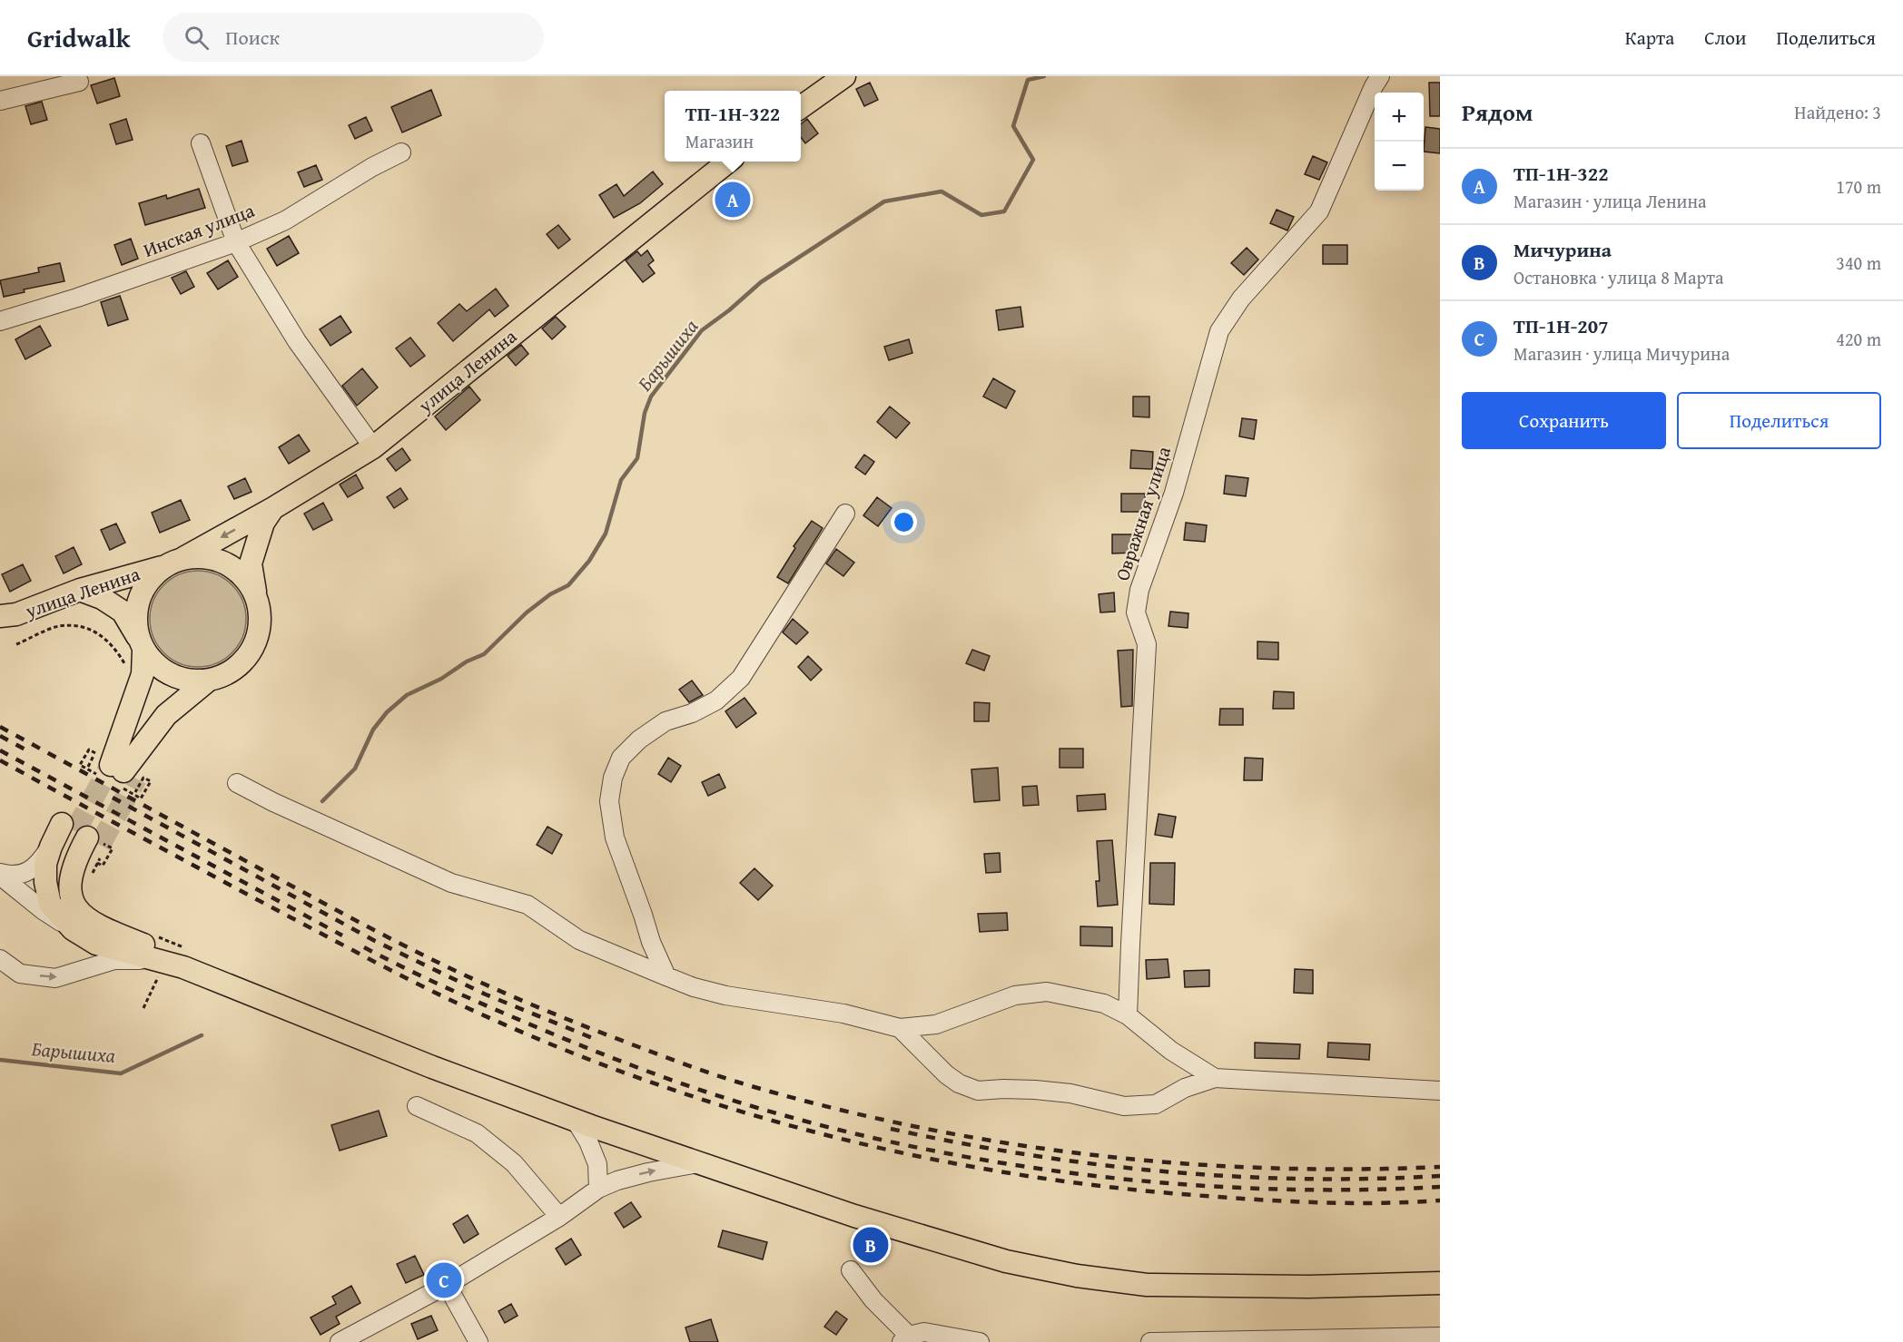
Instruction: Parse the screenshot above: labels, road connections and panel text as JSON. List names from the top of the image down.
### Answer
{
  "streets": {
    "main road": ["улица Ленина"],
    "street": ["Инская улица", "Овражная улица"]
  },
  "water": ["Барышиха"],
  "page": {
    "header": "Gridwalk",
    "search": "Поиск",
    "nav": ["Карта", "Слои", "Поделиться"],
    "heading": ["Рядом", "Найдено: 3"],
    "popup": ["ТП-1Н-322", "Магазин"],
    "map_buttons": ["+", "−"],
    "list": [
      {
        "mark": "A",
        "name": "ТП-1Н-322",
        "note": "Магазин · улица Ленина",
        "value": "170 m"
      },
      {
        "mark": "B",
        "name": "Мичурина",
        "note": "Остановка · улица 8 Марта",
        "value": "340 m"
      },
      {
        "mark": "C",
        "name": "ТП-1Н-207",
        "note": "Магазин · улица Мичурина",
        "value": "420 m"
      }
    ],
    "pins": ["A", "B", "C"],
    "buttons": ["Сохранить", "Поделиться"]
  }
}
